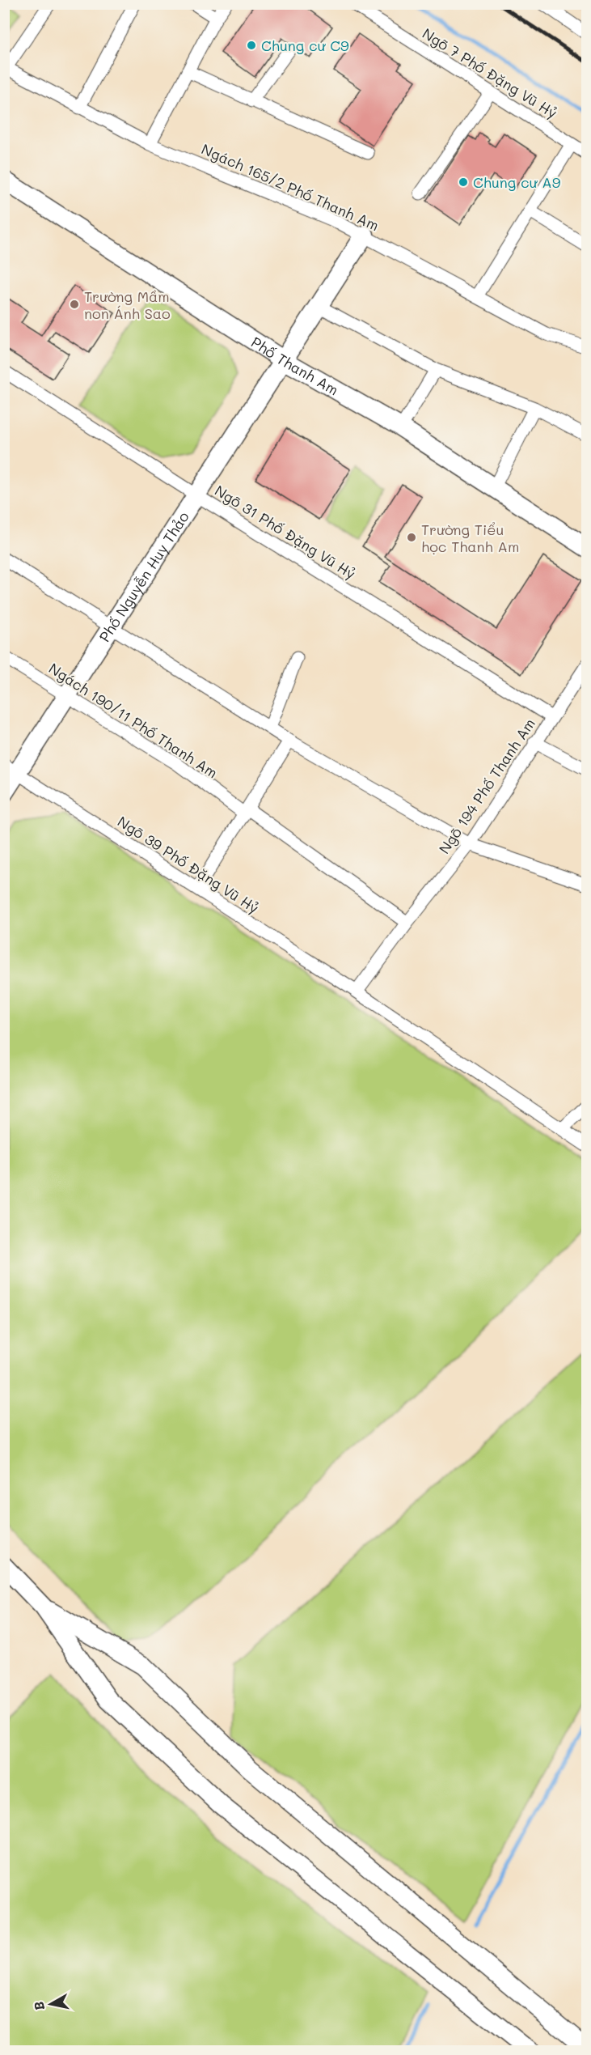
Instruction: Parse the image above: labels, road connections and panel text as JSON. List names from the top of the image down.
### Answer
{
  "streets": {
    "main road": ["Phố Thanh Am", "Phố Nguyễn Huy Thảo"],
    "street": [
      "Ngõ 7 Phố Đặng Vũ Hỷ",
      "Ngách 165/2 Phố Thanh Am",
      "Ngõ 31 Phố Đặng Vũ Hỷ",
      "Ngách 190/11 Phố Thanh Am",
      "Ngõ 194 Phố Thanh Am",
      "Ngõ 39 Phố Đặng Vũ Hỷ"
    ]
  },
  "crossings": [
    ["Ngách 165/2 Phố Thanh Am", "Phố Nguyễn Huy Thảo"],
    ["Phố Thanh Am", "Phố Nguyễn Huy Thảo"],
    ["Ngõ 31 Phố Đặng Vũ Hỷ", "Phố Nguyễn Huy Thảo"],
    ["Ngõ 31 Phố Đặng Vũ Hỷ", "Ngõ 194 Phố Thanh Am"],
    ["Phố Nguyễn Huy Thảo", "Ngách 190/11 Phố Thanh Am"],
    ["Phố Nguyễn Huy Thảo", "Ngõ 39 Phố Đặng Vũ Hỷ"],
    ["Ngách 190/11 Phố Thanh Am", "Ngõ 194 Phố Thanh Am"],
    ["Ngõ 194 Phố Thanh Am", "Ngõ 39 Phố Đặng Vũ Hỷ"]
  ],
  "places": [
    "Chung cư C9",
    "Chung cư A9",
    "Trường Mầm non Ánh Sao",
    "Trường Tiểu học Thanh Am"
  ],
  "north": "left"
}
